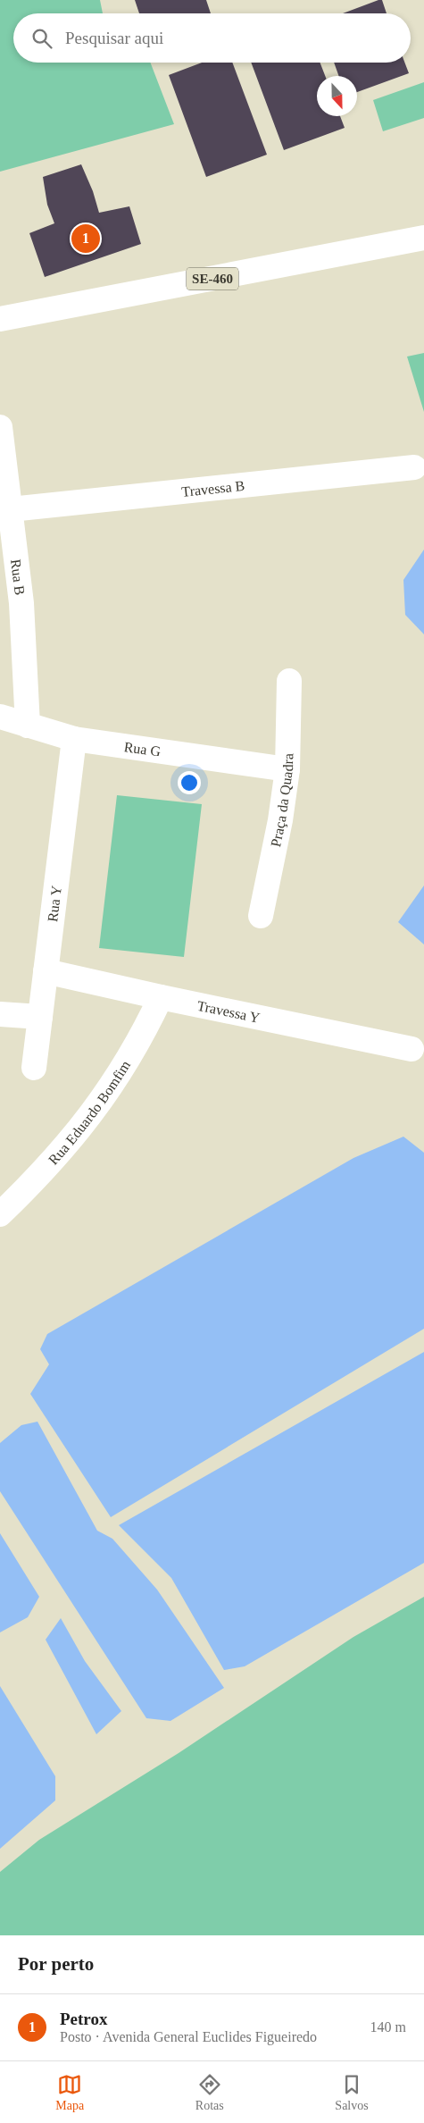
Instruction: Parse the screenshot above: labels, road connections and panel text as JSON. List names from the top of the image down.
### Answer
{
  "streets": {
    "street": [
      "SE-460",
      "Travessa B",
      "Rua B",
      "Rua G",
      "Praça da Quadra",
      "Rua Y",
      "Travessa Y",
      "Rua Eduardo Bomfim"
    ]
  },
  "crossings": [
    ["Travessa B", "Rua B"],
    ["Rua B", "Rua G"],
    ["Rua G", "Praça da Quadra"],
    ["Rua G", "Rua Y"],
    ["Rua Y", "Travessa Y"],
    ["Travessa Y", "Rua Eduardo Bomfim"]
  ],
  "north": "bottom",
  "page": {
    "search": "Pesquisar aqui",
    "pins": "1",
    "heading": "Por perto",
    "list": [
      {
        "mark": "1",
        "name": "Petrox",
        "note": "Posto · Avenida General Euclides Figueiredo",
        "value": "140 m"
      }
    ],
    "nav": ["Mapa", "Rotas", "Salvos"]
  }
}
